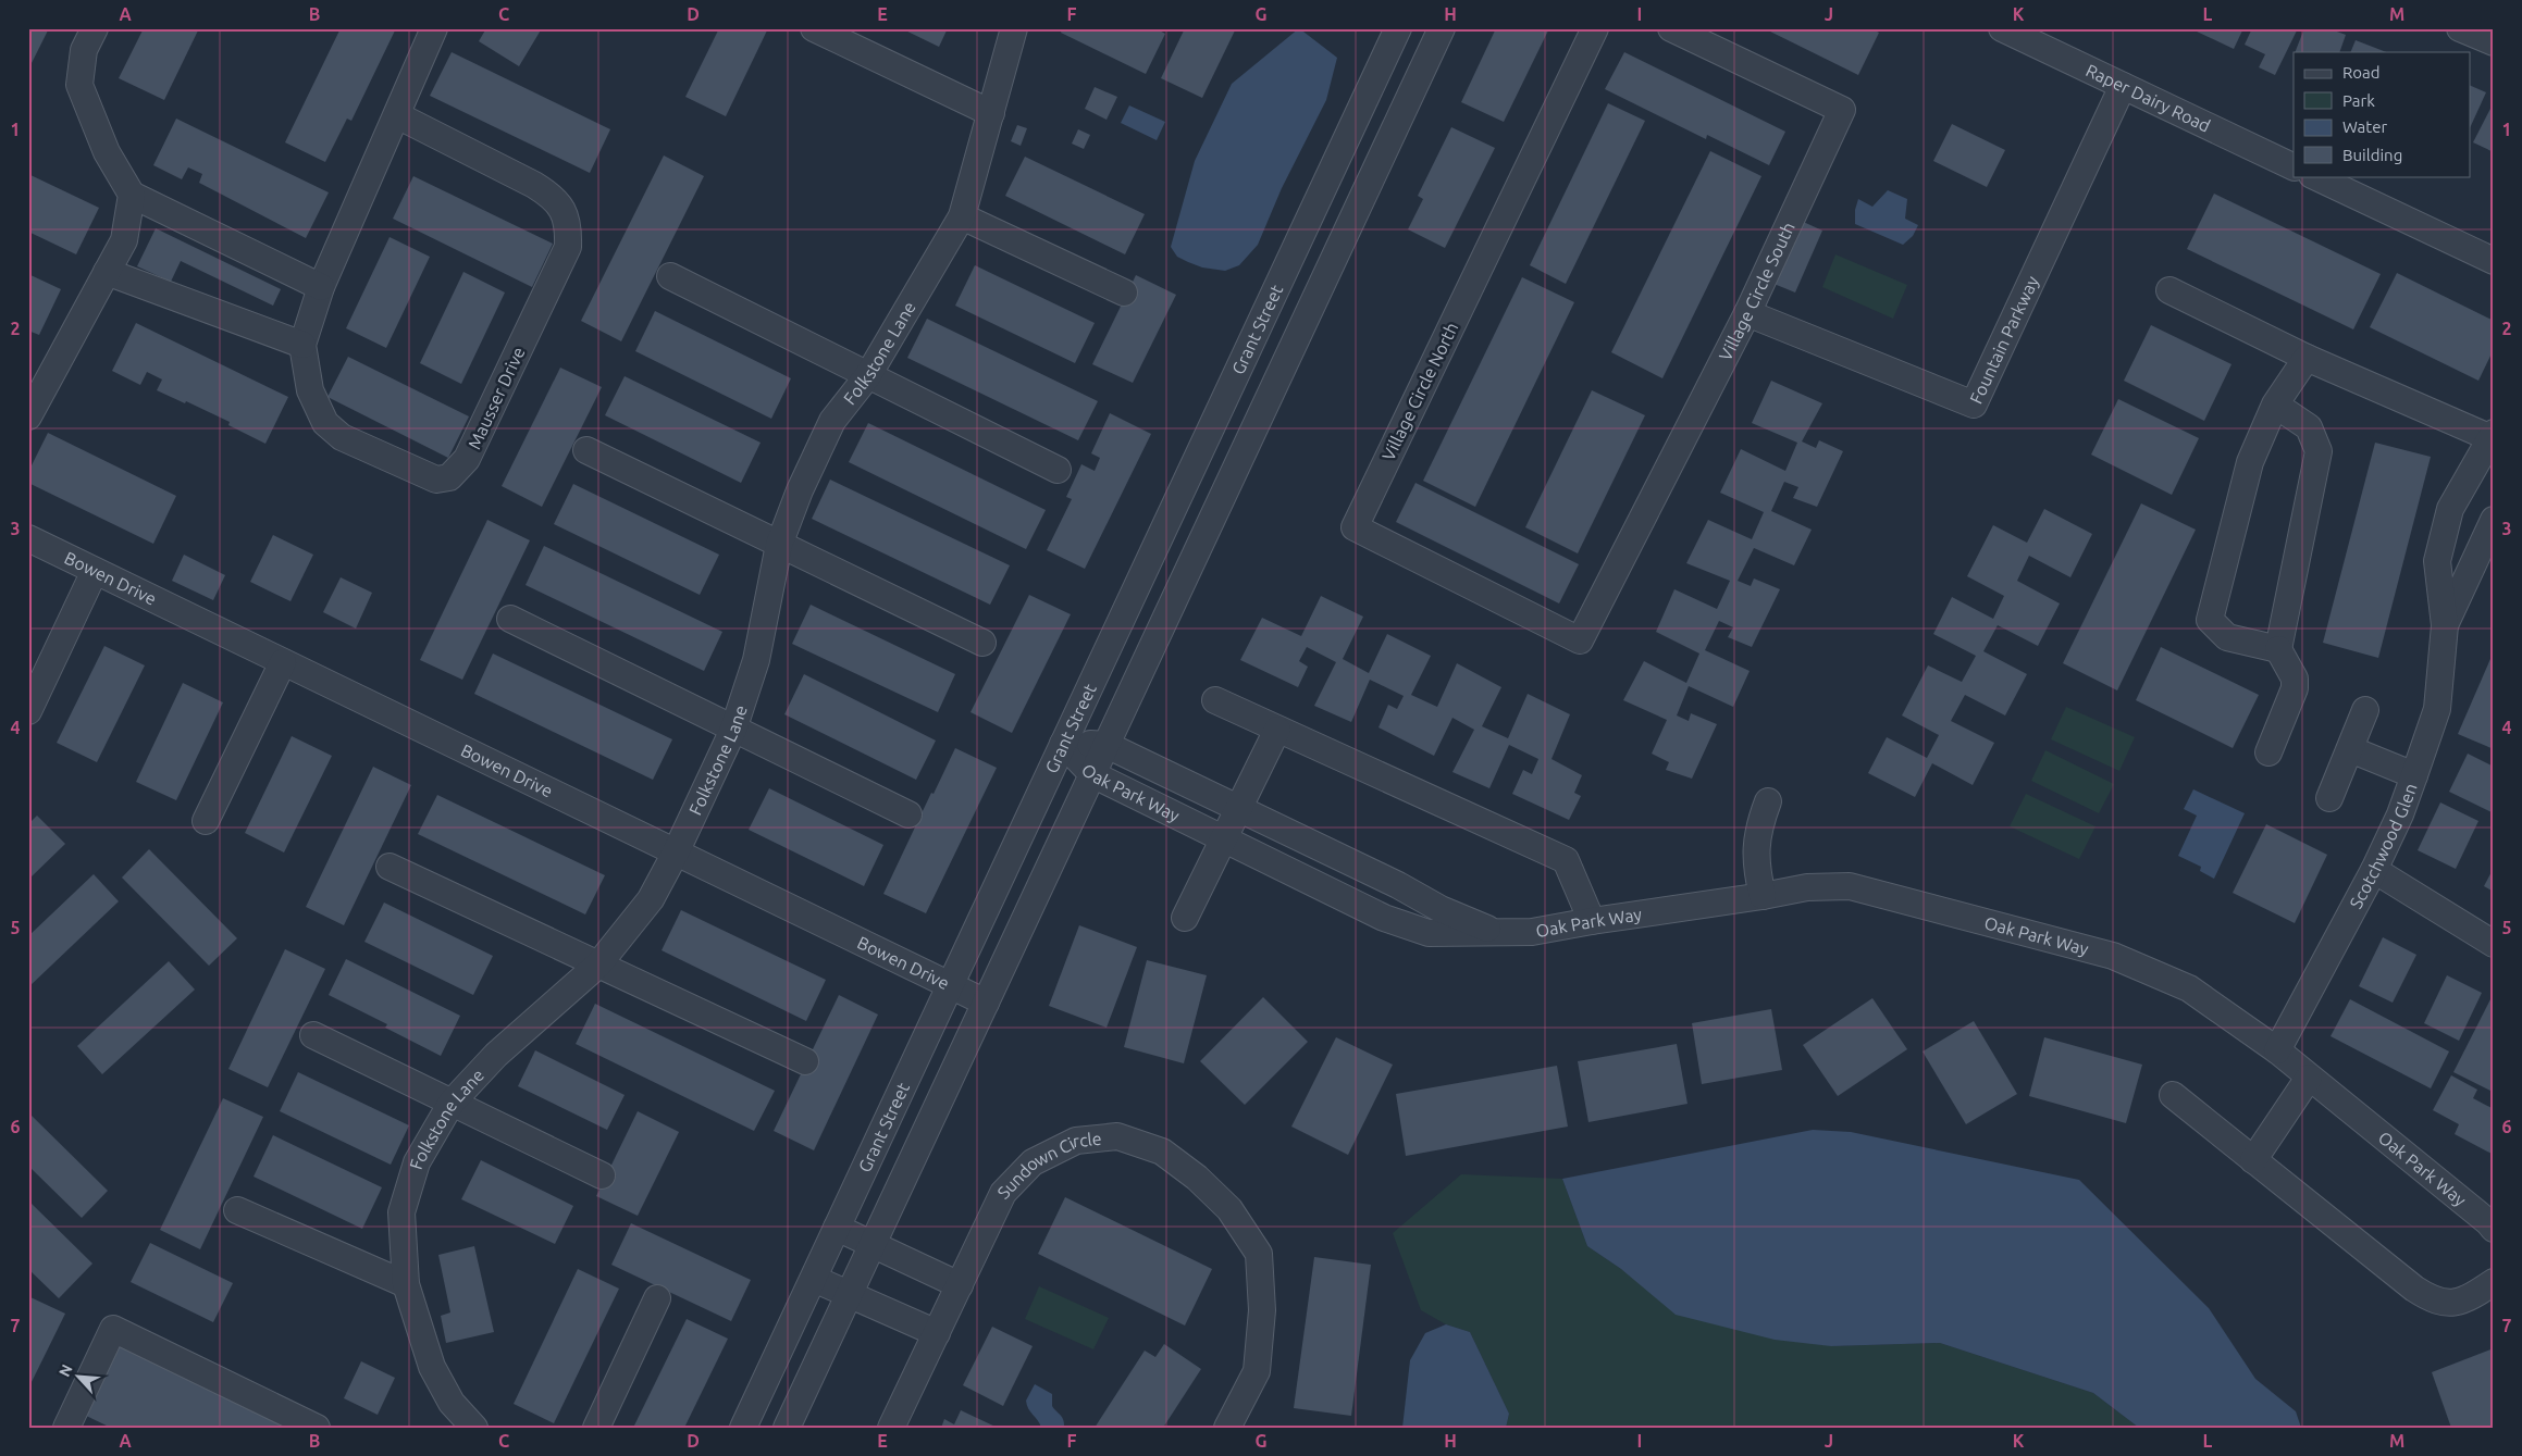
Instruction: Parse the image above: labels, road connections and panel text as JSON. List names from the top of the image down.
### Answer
{
  "streets": {
    "street": [
      "Raper Dairy Road",
      "Village Circle South",
      "Grant Street",
      "Fountain Parkway",
      "Folkstone Lane",
      "Village Circle North",
      "Mausser Drive",
      "Bowen Drive",
      "Oak Park Way",
      "Scotchwood Glen",
      "Sundown Circle"
    ]
  },
  "crossings": [
    ["Raper Dairy Road", "Fountain Parkway"],
    ["Village Circle South", "Fountain Parkway"],
    ["Village Circle South", "Village Circle North"],
    ["Grant Street", "Bowen Drive"],
    ["Grant Street", "Oak Park Way"],
    ["Folkstone Lane", "Bowen Drive"],
    ["Oak Park Way", "Scotchwood Glen"]
  ],
  "legend": [
    "Road",
    "Park",
    "Water",
    "Building"
  ],
  "north": "top left",
  "grid": {
    "columns": [
      "A",
      "B",
      "C",
      "D",
      "E",
      "F",
      "G",
      "H",
      "I",
      "J",
      "K",
      "L",
      "M"
    ],
    "rows": [
      "1",
      "2",
      "3",
      "4",
      "5",
      "6",
      "7"
    ]
  }
}
